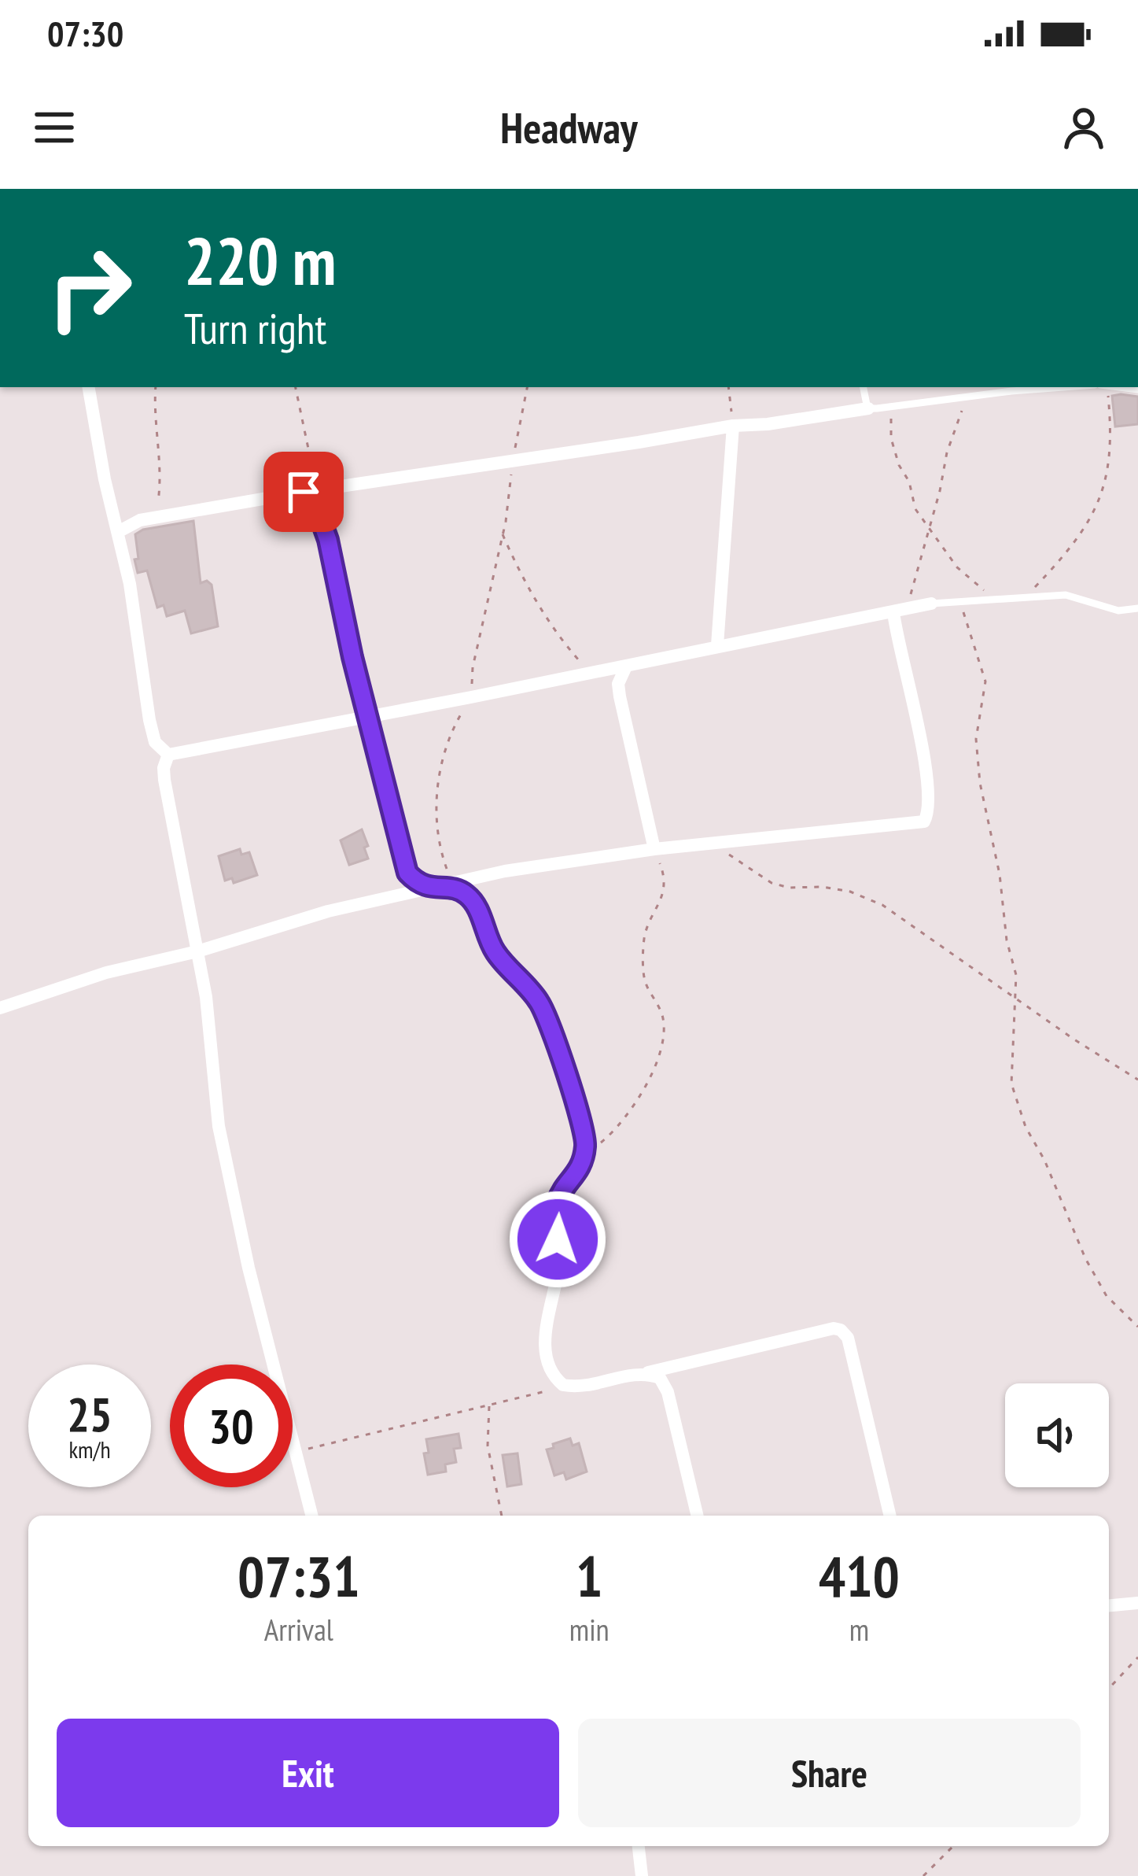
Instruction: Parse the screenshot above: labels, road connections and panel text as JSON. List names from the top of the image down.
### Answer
{
  "page": {
    "status": "07:30",
    "header": "Headway",
    "turn": ["220 m", "Turn right"],
    "speed": "25 km/h",
    "limit": "30",
    "eta": [
      "07:31",
      "Arrival",
      "1",
      "min",
      "410",
      "m"
    ],
    "buttons": ["Exit", "Share"]
  }
}
